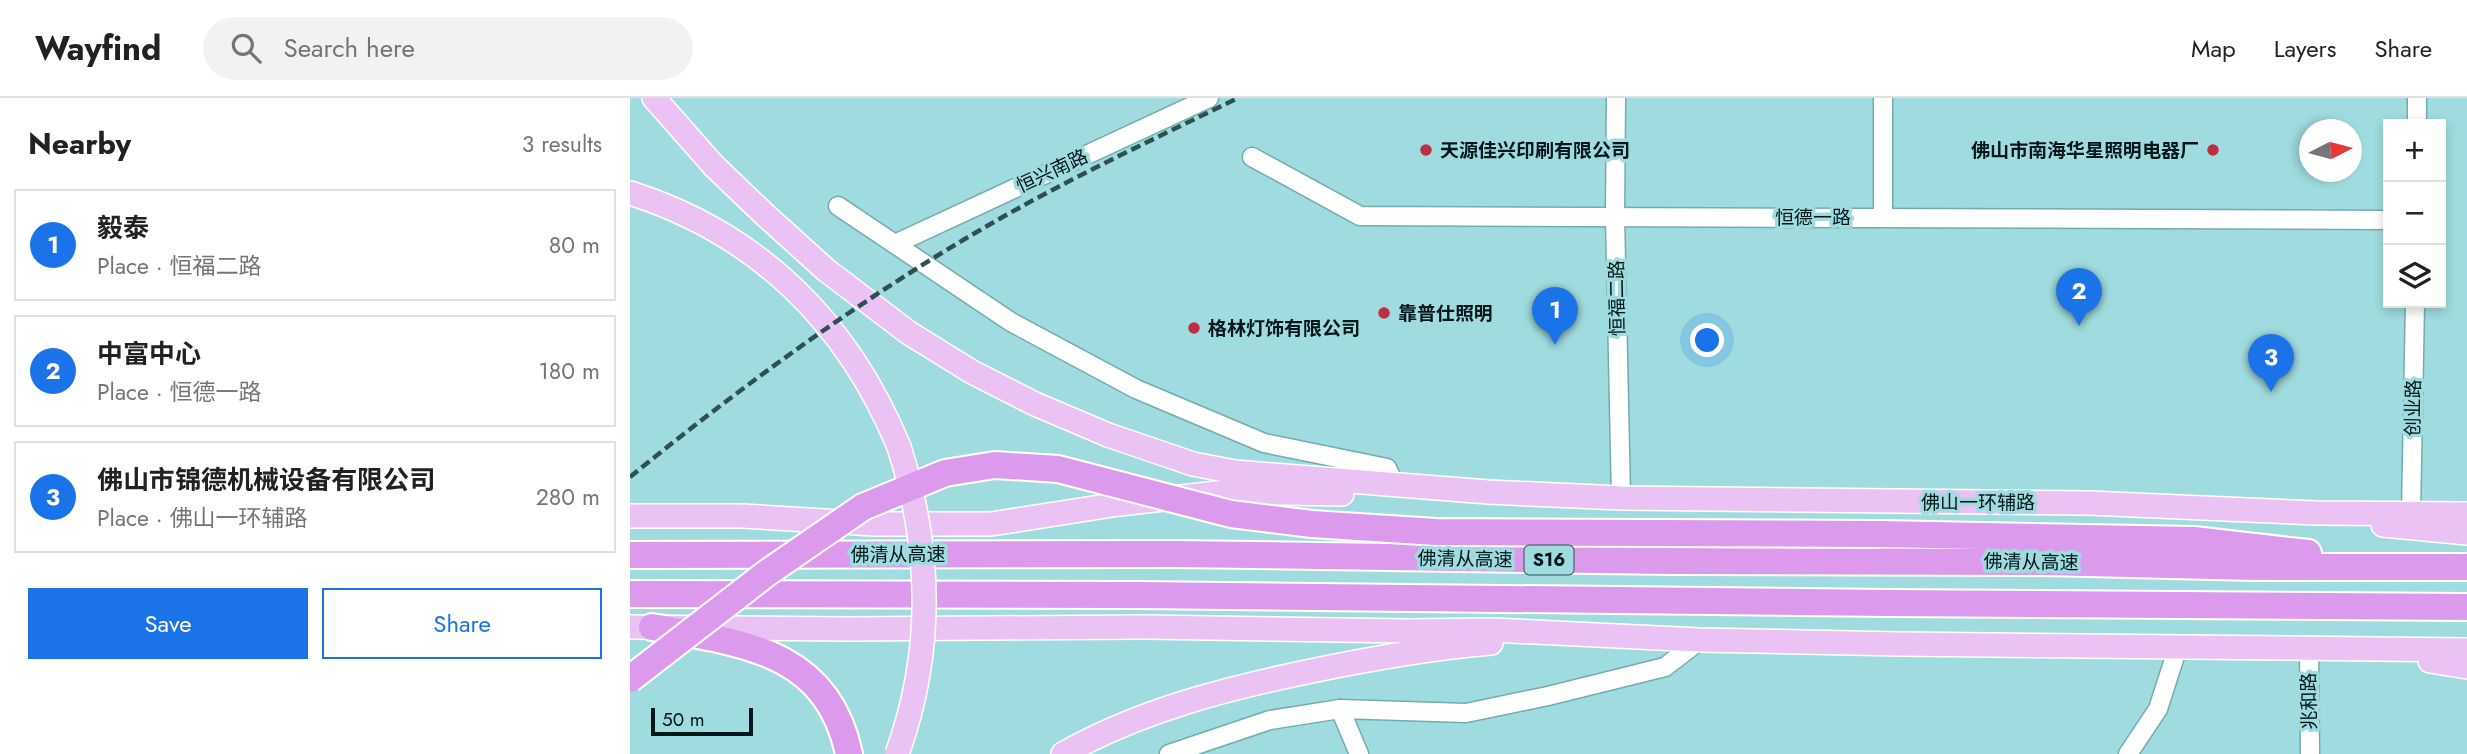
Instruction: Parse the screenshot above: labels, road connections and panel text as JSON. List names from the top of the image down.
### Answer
{
  "streets": {
    "highway": ["佛清从高速", "S16"],
    "main road": ["佛山一环辅路"],
    "street": [
      "恒兴南路",
      "恒德一路",
      "恒福二路",
      "创业路",
      "兆和路"
    ]
  },
  "crossings": [
    ["恒德一路", "恒福二路"],
    ["恒福二路", "佛山一环辅路"],
    ["创业路", "佛山一环辅路"]
  ],
  "places": [
    "天源佳兴印刷有限公司",
    "佛山市南海华星照明电器厂",
    "靠普仕照明",
    "格林灯饰有限公司"
  ],
  "scale_bar": "50 m",
  "north": "right",
  "page": {
    "header": "Wayfind",
    "search": "Search here",
    "nav": ["Map", "Layers", "Share"],
    "heading": ["Nearby", "3 results"],
    "map_buttons": ["+", "−"],
    "list": [
      {
        "mark": "1",
        "name": "毅泰",
        "note": "Place · 恒福二路",
        "value": "80 m"
      },
      {
        "mark": "2",
        "name": "中富中心",
        "note": "Place · 恒德一路",
        "value": "180 m"
      },
      {
        "mark": "3",
        "name": "佛山市锦德机械设备有限公司",
        "note": "Place · 佛山一环辅路",
        "value": "280 m"
      }
    ],
    "pins": ["2", "1", "3"],
    "buttons": ["Save", "Share"],
    "scale": "50 m"
  }
}
